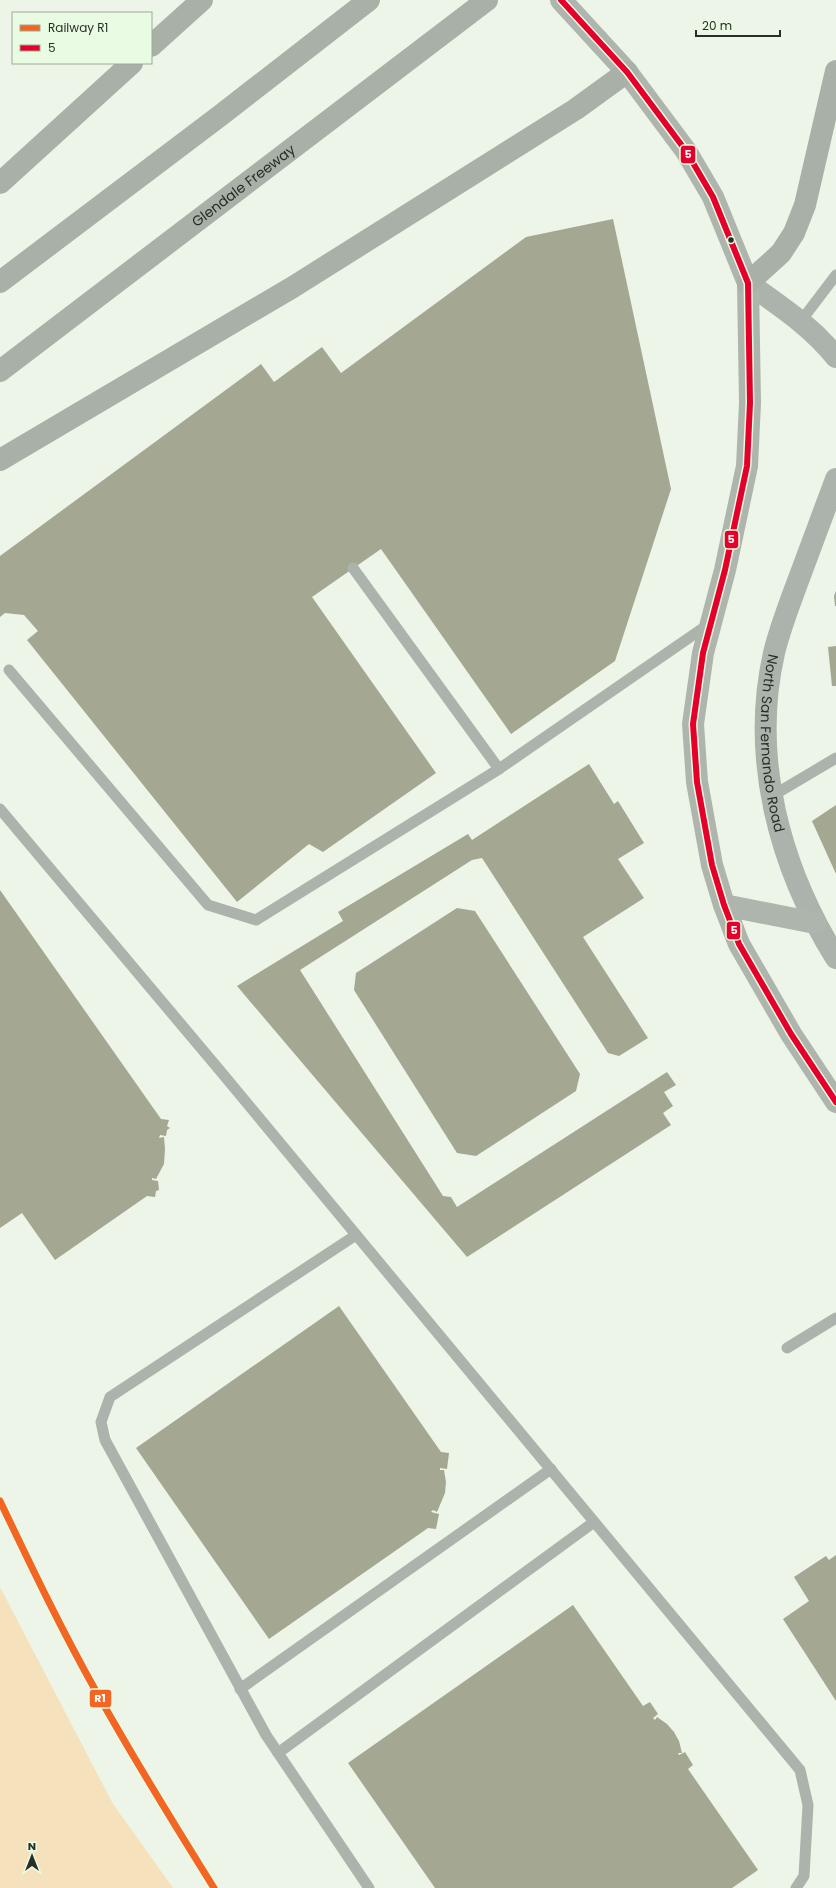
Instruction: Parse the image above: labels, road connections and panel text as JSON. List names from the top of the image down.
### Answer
{
  "streets": {
    "highway": ["Glendale Freeway"],
    "street": ["North San Fernando Road"]
  },
  "lines": ["transit line 5", "rail line R1"],
  "legend": ["Railway R1", "5"],
  "scale_bar": "20 m",
  "north": "top"
}
